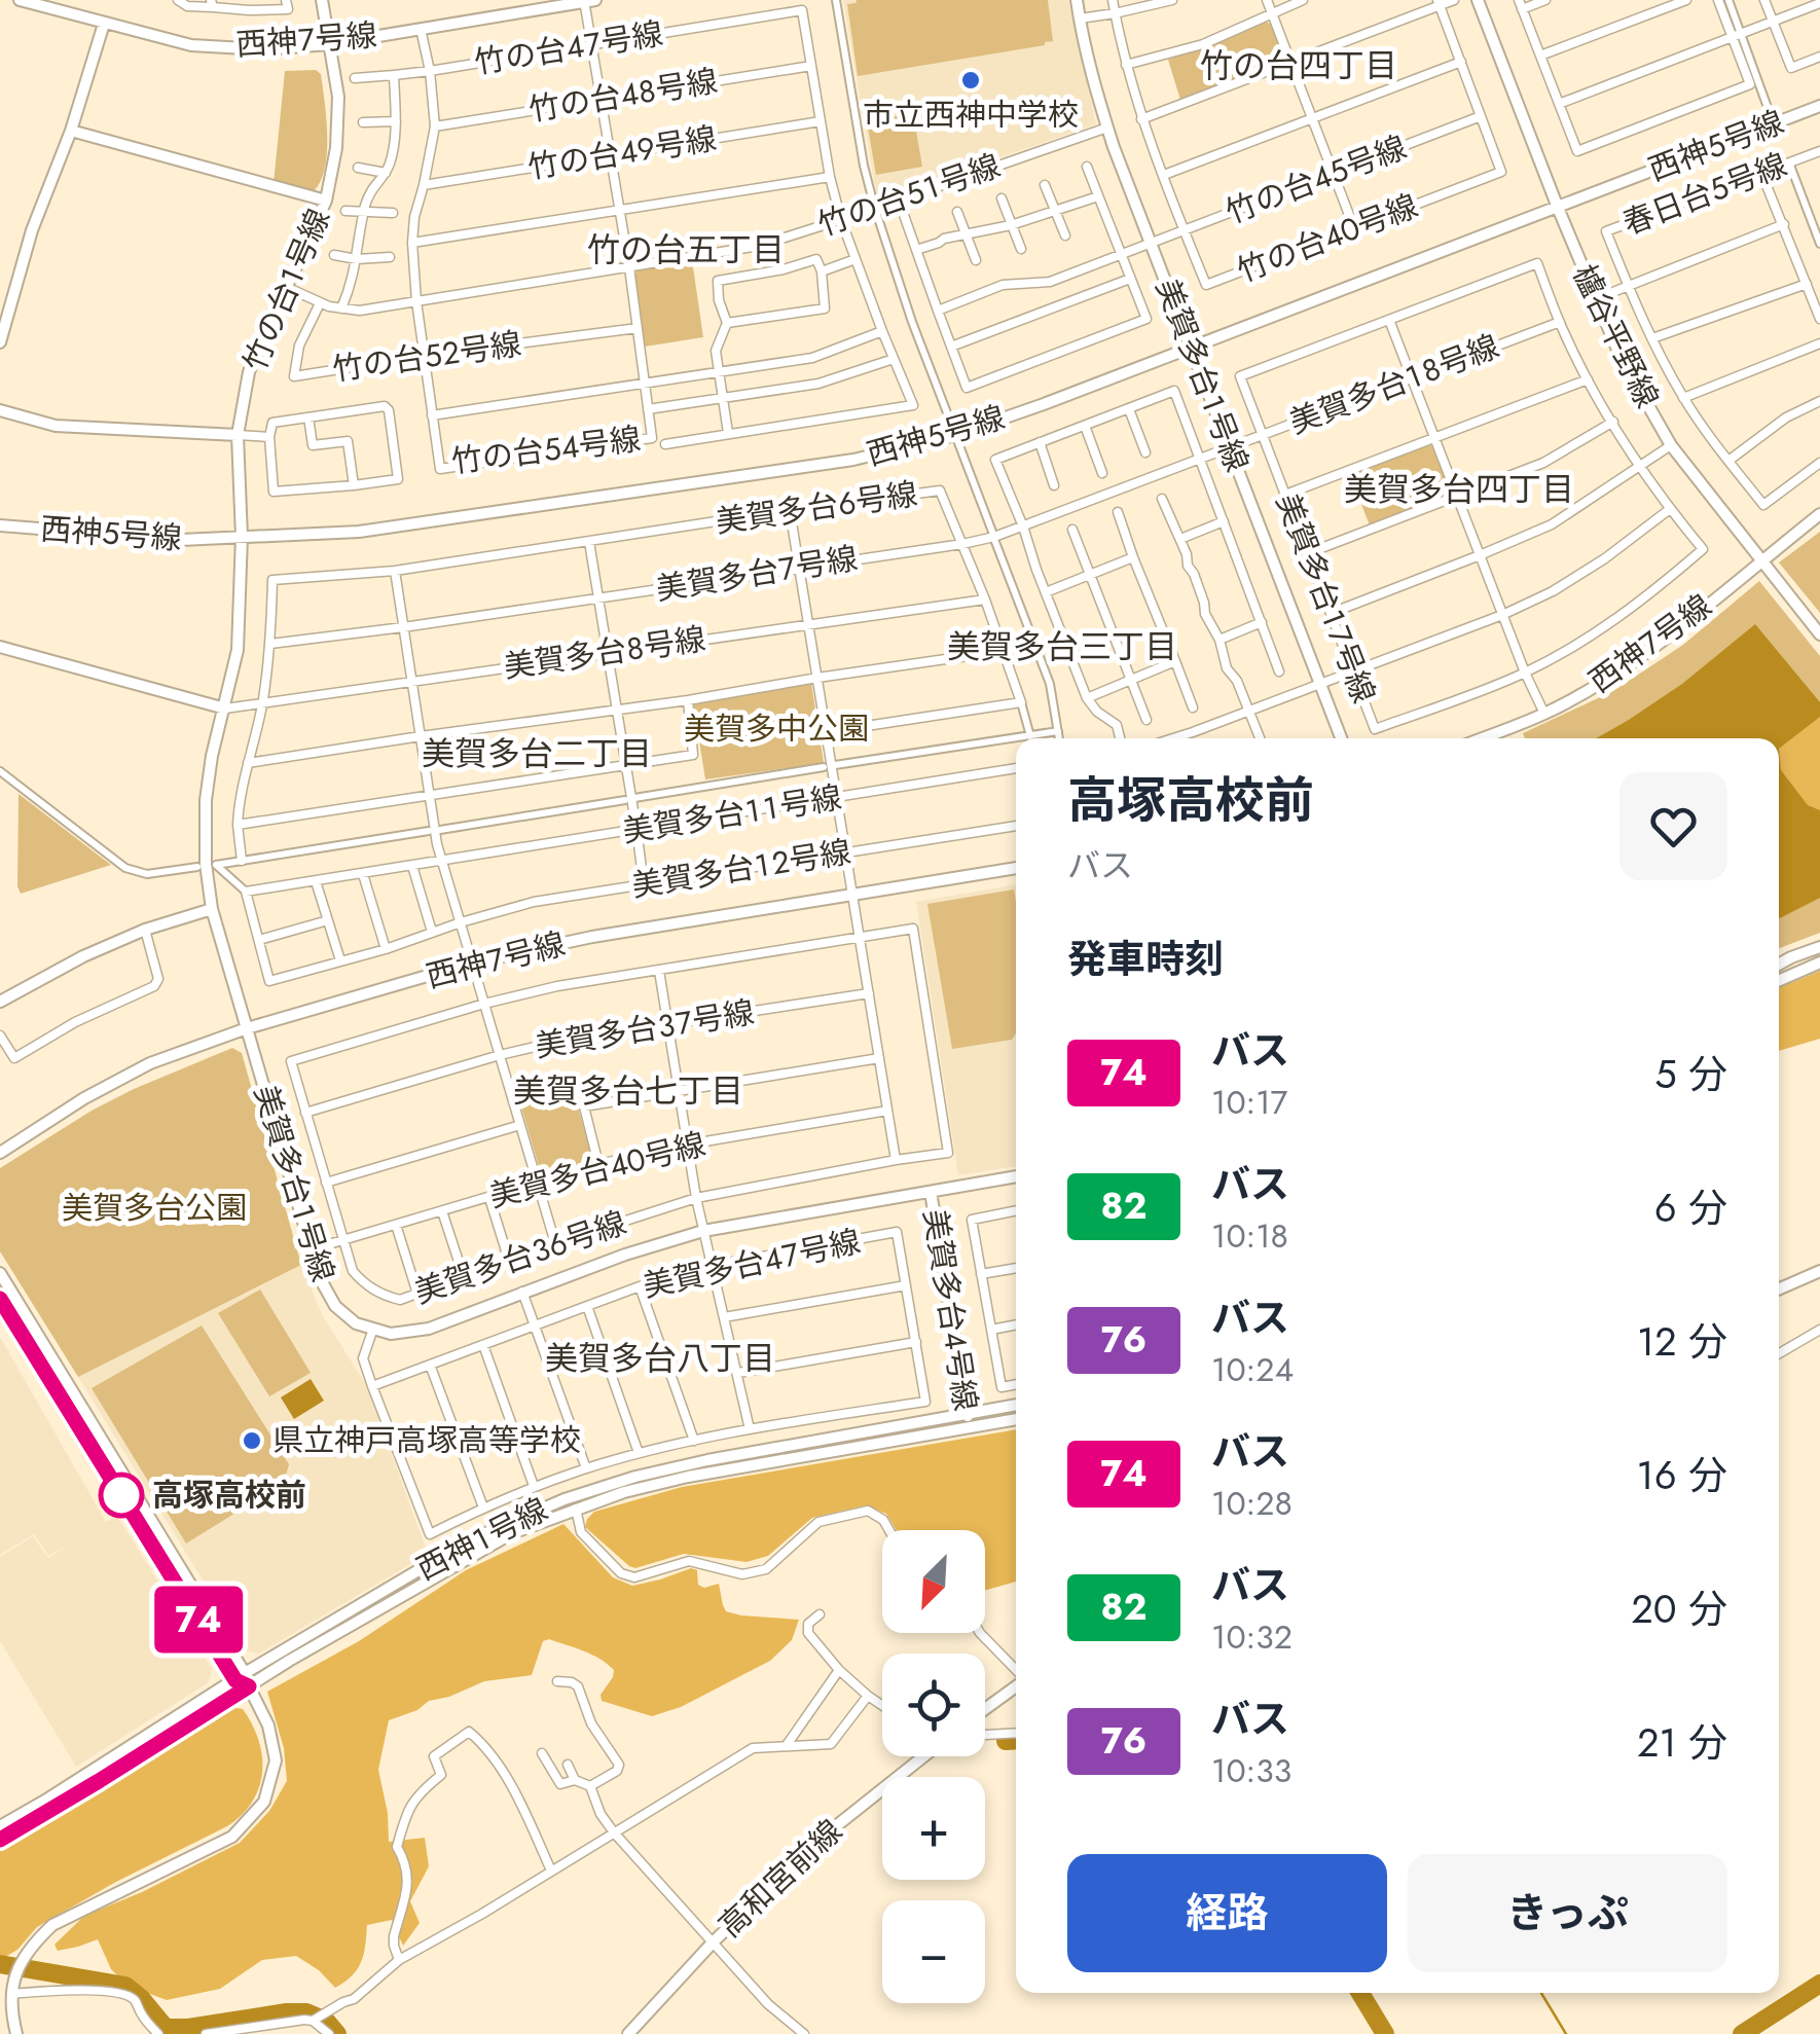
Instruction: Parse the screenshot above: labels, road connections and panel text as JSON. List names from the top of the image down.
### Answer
{
  "streets": {
    "street": [
      "西神７号線",
      "竹の台４７号線",
      "竹の台４８号線",
      "西神５号線",
      "竹の台４９号線",
      "竹の台４５号線",
      "春日台５号線",
      "竹の台５１号線",
      "竹の台４０号線",
      "竹の台１号線",
      "櫨谷平野線",
      "竹の台５２号線",
      "美賀多台１号線",
      "美賀多台１８号線",
      "竹の台５４号線",
      "美賀多台６号線",
      "美賀多台７号線",
      "美賀多台１７号線",
      "美賀多台８号線",
      "美賀多台１１号線",
      "美賀多台１２号線",
      "美賀多台３７号線",
      "美賀多台４０号線",
      "美賀多台３６号線",
      "美賀多台４７号線",
      "美賀多台４号線",
      "西神１号線",
      "高和宮前線"
    ]
  },
  "crossings": [
    ["西神７号線", "竹の台１号線"],
    ["西神７号線", "櫨谷平野線"],
    ["西神７号線", "美賀多台１号線"],
    ["西神７号線", "竹の台５４号線"],
    ["竹の台４７号線", "竹の台４８号線"],
    ["竹の台４７号線", "竹の台４９号線"],
    ["竹の台４７号線", "竹の台５１号線"],
    ["竹の台４７号線", "竹の台５４号線"],
    ["竹の台４８号線", "竹の台５４号線"],
    ["西神５号線", "竹の台１号線"],
    ["西神５号線", "櫨谷平野線"],
    ["西神５号線", "美賀多台１号線"],
    ["竹の台４９号線", "竹の台５４号線"],
    ["竹の台４５号線", "竹の台４０号線"],
    ["竹の台４５号線", "美賀多台１号線"],
    ["竹の台５１号線", "竹の台１号線"],
    ["竹の台５１号線", "竹の台５２号線"],
    ["竹の台５１号線", "美賀多台１号線"],
    ["竹の台５１号線", "竹の台５４号線"],
    ["竹の台１号線", "美賀多台１号線"],
    ["竹の台５２号線", "竹の台５４号線"],
    ["美賀多台１号線", "美賀多台１８号線"],
    ["美賀多台１号線", "美賀多台７号線"],
    ["美賀多台１号線", "美賀多台８号線"],
    ["美賀多台１号線", "美賀多台４０号線"],
    ["美賀多台１８号線", "美賀多台７号線"],
    ["美賀多台１８号線", "美賀多台１７号線"],
    ["美賀多台６号線", "美賀多台７号線"],
    ["美賀多台６号線", "美賀多台８号線"],
    ["美賀多台３７号線", "美賀多台３６号線"],
    ["美賀多台４０号線", "美賀多台３６号線"],
    ["美賀多台４号線", "西神１号線"]
  ],
  "districts": [
    "竹の台四丁目",
    "竹の台五丁目",
    "美賀多台四丁目",
    "美賀多台三丁目",
    "美賀多台二丁目",
    "美賀多台七丁目",
    "美賀多台八丁目"
  ],
  "parks": ["美賀多中公園", "美賀多台公園"],
  "places": ["市立西神中学校", "県立神戸高塚高等学校", "高塚高校前"],
  "lines": ["bus line 74"],
  "north": "bottom left",
  "page": {
    "on_map": "74",
    "heading": [
      ["高塚高校前", "バス"],
      "発車時刻"
    ],
    "list": [
      {
        "mark": "74",
        "name": "バス",
        "note": "10:17",
        "value": "5 分"
      },
      {
        "mark": "82",
        "name": "バス",
        "note": "10:18",
        "value": "6 分"
      },
      {
        "mark": "76",
        "name": "バス",
        "note": "10:24",
        "value": "12 分"
      },
      {
        "mark": "74",
        "name": "バス",
        "note": "10:28",
        "value": "16 分"
      },
      {
        "mark": "82",
        "name": "バス",
        "note": "10:32",
        "value": "20 分"
      },
      {
        "mark": "76",
        "name": "バス",
        "note": "10:33",
        "value": "21 分"
      }
    ],
    "map_buttons": ["+", "−"],
    "buttons": ["経路", "きっぷ"]
  }
}
